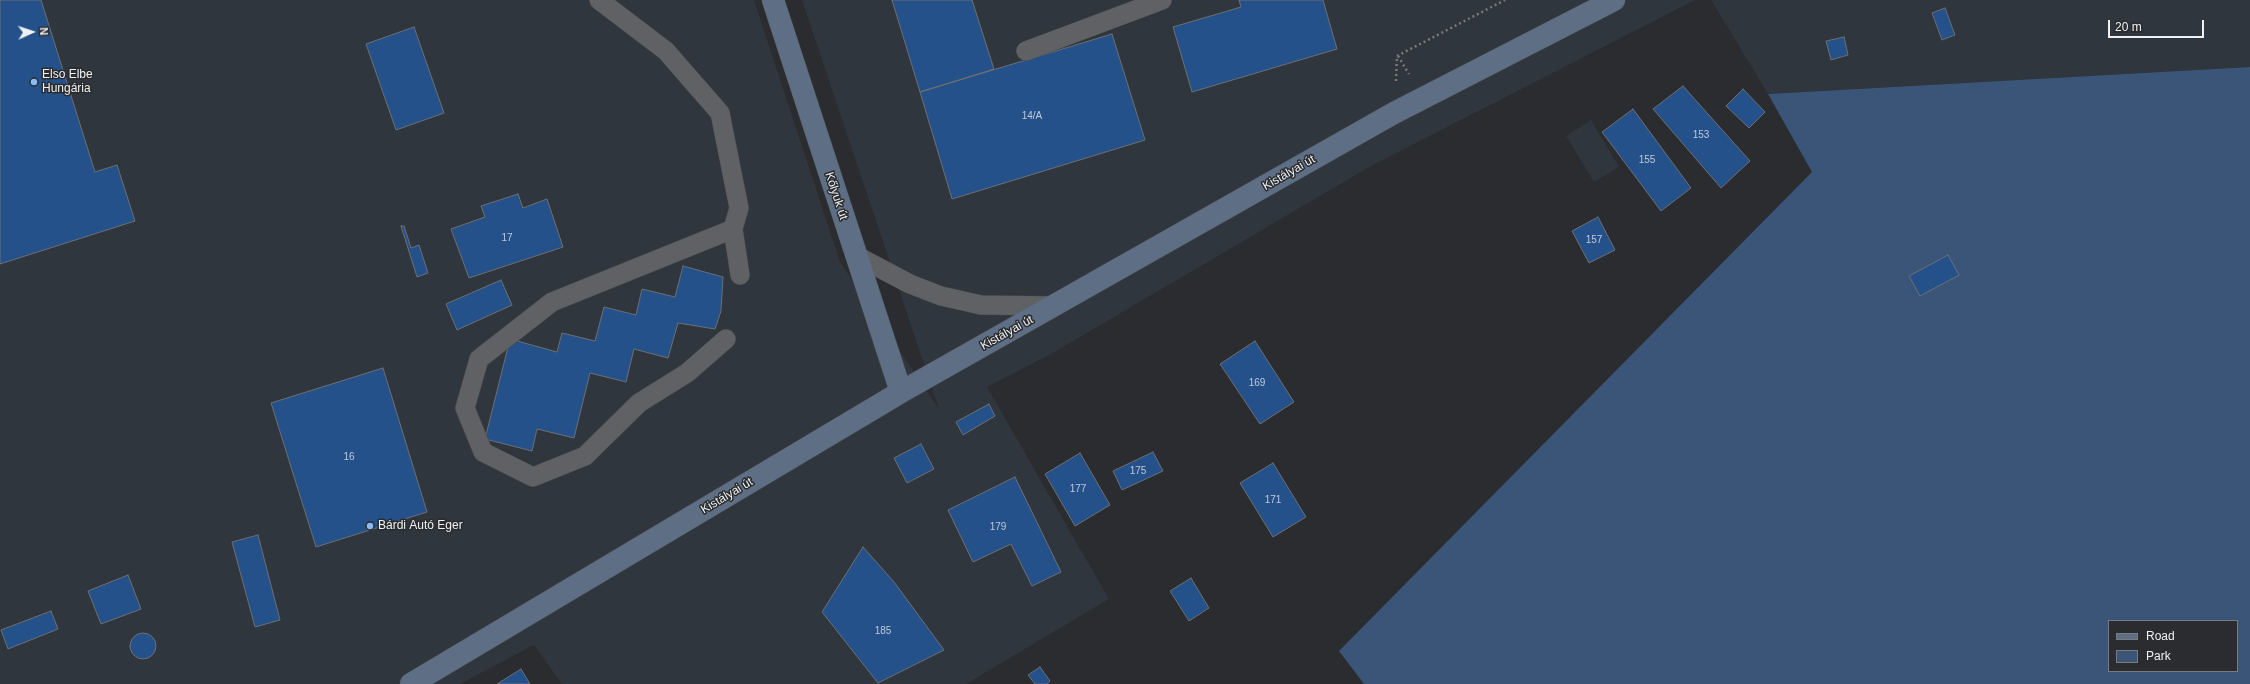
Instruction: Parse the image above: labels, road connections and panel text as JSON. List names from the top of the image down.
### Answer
{
  "streets": {
    "main road": ["Kistályai út", "Kőlyuk út"]
  },
  "crossings": [
    ["Kistályai út", "Kőlyuk út"]
  ],
  "places": ["Elso Elbe Hungária", "Bárdi Autó Eger"],
  "house_numbers": [
    "14/A",
    "153",
    "155",
    "17",
    "157",
    "169",
    "16",
    "175",
    "177",
    "171",
    "179",
    "185"
  ],
  "legend": ["Road", "Park"],
  "scale_bar": "20 m",
  "north": "right"
}
